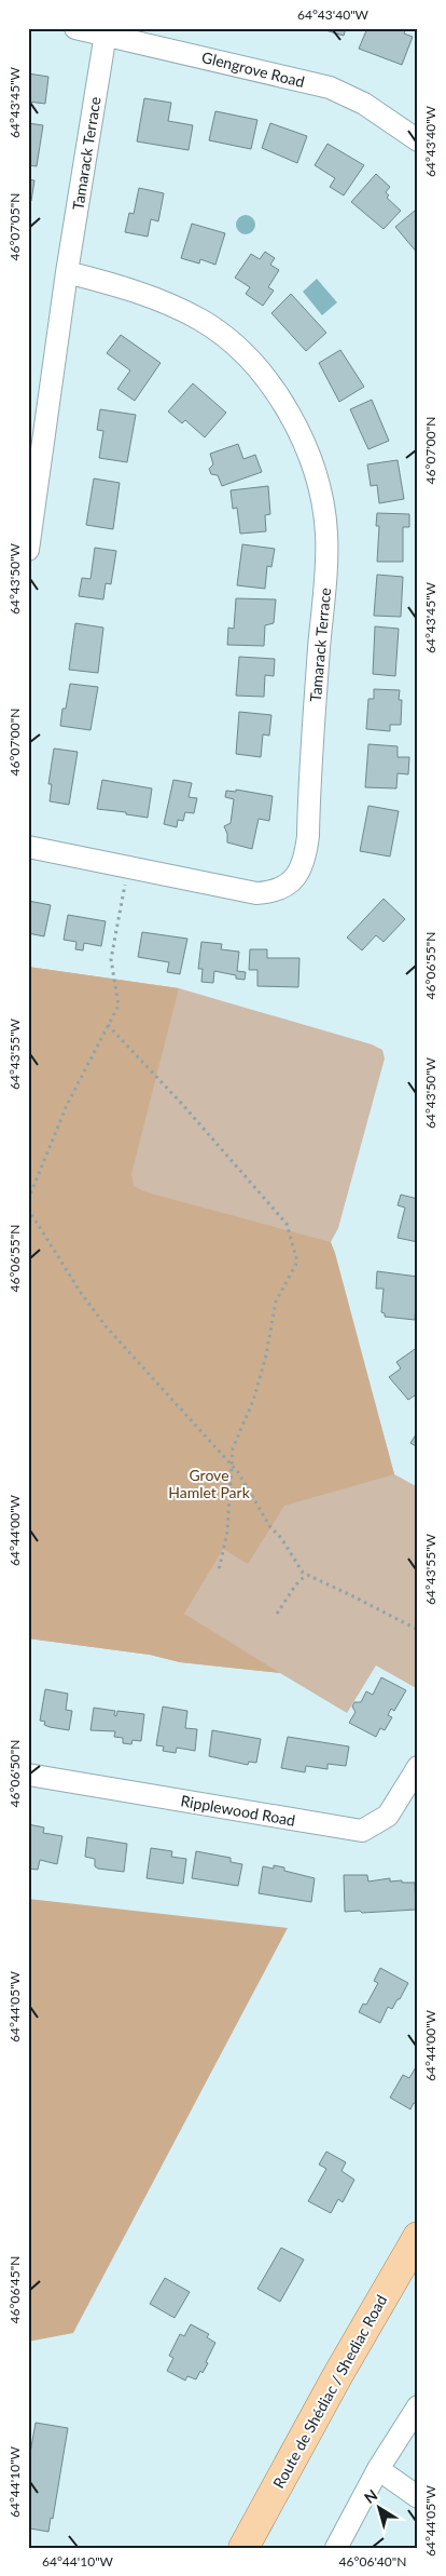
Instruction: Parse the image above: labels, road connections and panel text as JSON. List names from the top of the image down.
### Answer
{
  "streets": {
    "main road": ["Route de Shédiac / Shediac Road"],
    "street": ["Glengrove Road", "Tamarack Terrace", "Ripplewood Road"]
  },
  "crossings": [
    ["Glengrove Road", "Tamarack Terrace"]
  ],
  "parks": ["Grove Hamlet Park"],
  "north": "top left",
  "coordinates": [
    "64°43'40\"W",
    "64°43'45\"W",
    "46°07'05\"N",
    "46°07'00\"N",
    "64°43'50\"W",
    "46°06'55\"N",
    "64°43'55\"W",
    "64°44'00\"W",
    "46°06'50\"N",
    "64°44'05\"W",
    "46°06'45\"N",
    "64°44'10\"W",
    "46°06'40\"N"
  ]
}
